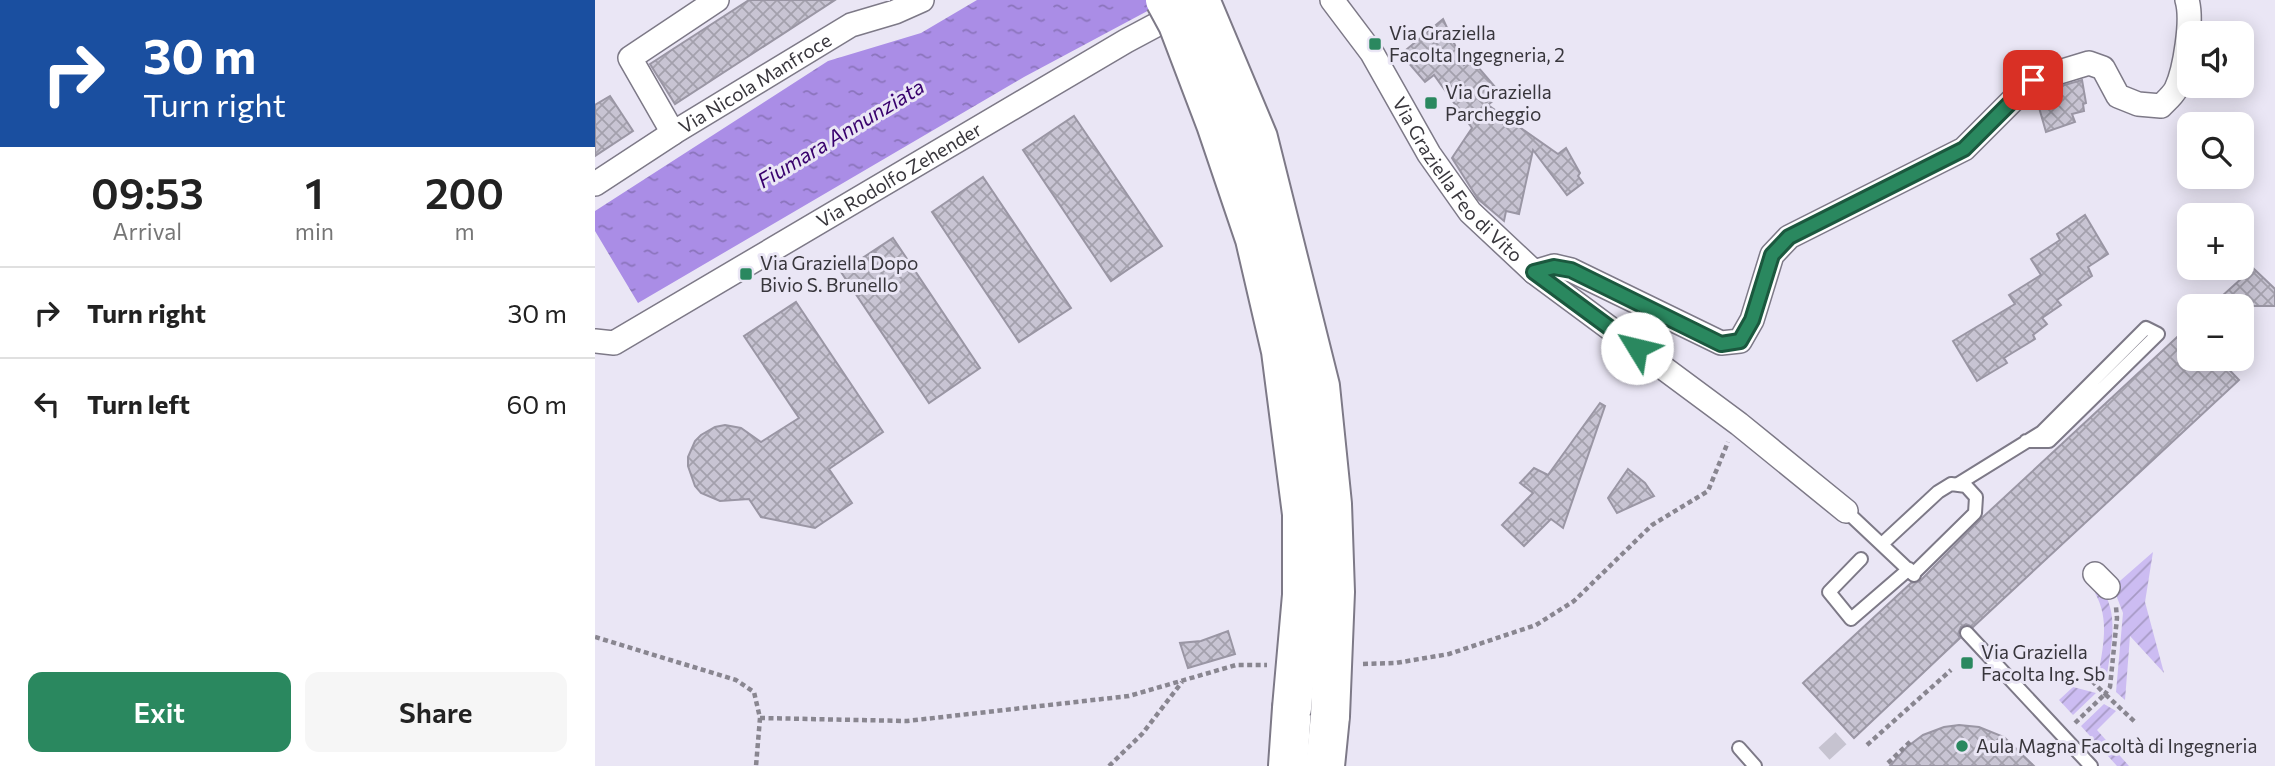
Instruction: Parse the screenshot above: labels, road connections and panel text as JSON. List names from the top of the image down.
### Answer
{
  "streets": {
    "street": ["Via Nicola Manfroce", "Via Rodolfo Zehender", "Via Graziella Feo di Vito"]
  },
  "water": ["Fiumara Annunziata"],
  "places": {
    "transit": [
      "Via Graziella Facolta Ingegneria, 2",
      "Via Graziella Parcheggio",
      "Via Graziella Dopo Bivio S. Brunello",
      "Via Graziella Facolta Ing. Sb"
    ],
    "other": ["Aula Magna Facoltà di Ingegneria"]
  },
  "page": {
    "turn": ["30 m", "Turn right"],
    "map_buttons": ["+", "−"],
    "eta": [
      "09:53",
      "Arrival",
      "1",
      "min",
      "200",
      "m"
    ],
    "list": [
      {
        "name": "Turn right",
        "value": "30 m"
      },
      {
        "name": "Turn left",
        "value": "60 m"
      }
    ],
    "buttons": ["Exit", "Share"]
  }
}
